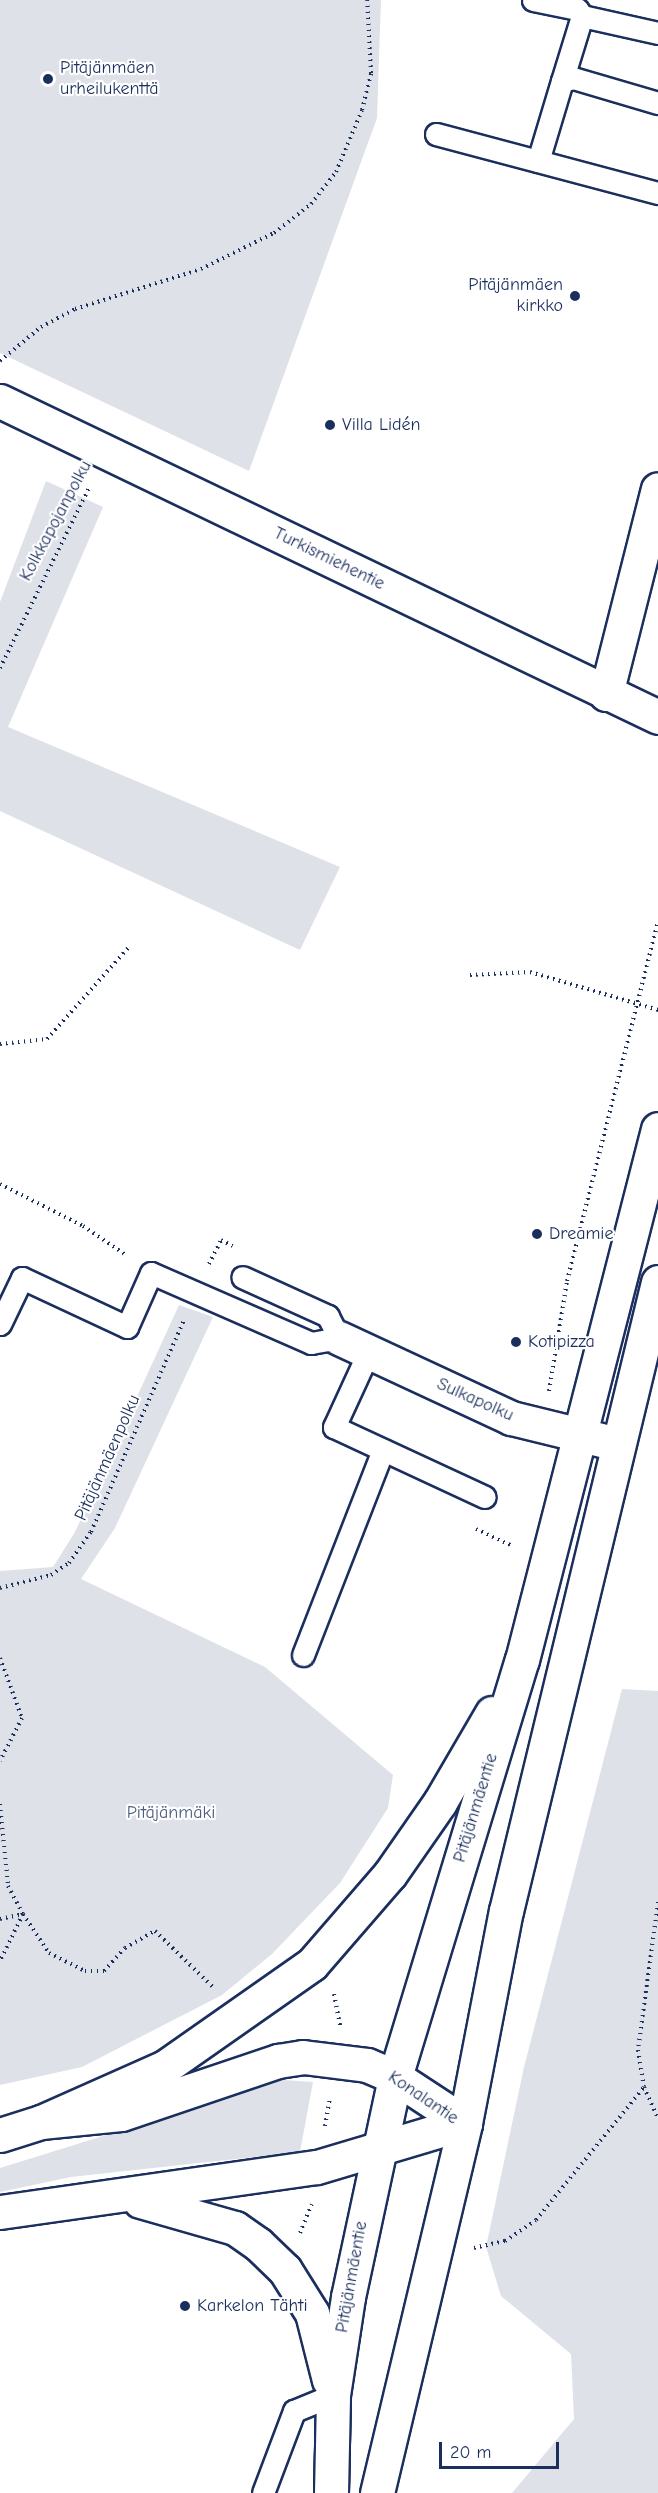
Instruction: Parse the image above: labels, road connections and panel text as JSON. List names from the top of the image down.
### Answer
{
  "streets": {
    "main road": [
      "Turkismiehentie",
      "Sulkapolku",
      "Pitäjänmäentie",
      "Konalantie"
    ],
    "path": ["Kolkkapojanpolku", "Pitäjänmäenpolku"]
  },
  "crossings": [
    ["Kolkkapojanpolku", "Turkismiehentie"],
    ["Sulkapolku", "Pitäjänmäentie"],
    ["Pitäjänmäentie", "Konalantie"]
  ],
  "parks": ["Pitäjänmäki"],
  "places": [
    "Pitäjänmäen urheilukenttä",
    "Pitäjänmäen kirkko",
    "Villa Lidén",
    "Dreamie",
    "Kotipizza",
    "Karkelon Tähti"
  ],
  "scale_bar": "20 m"
}
